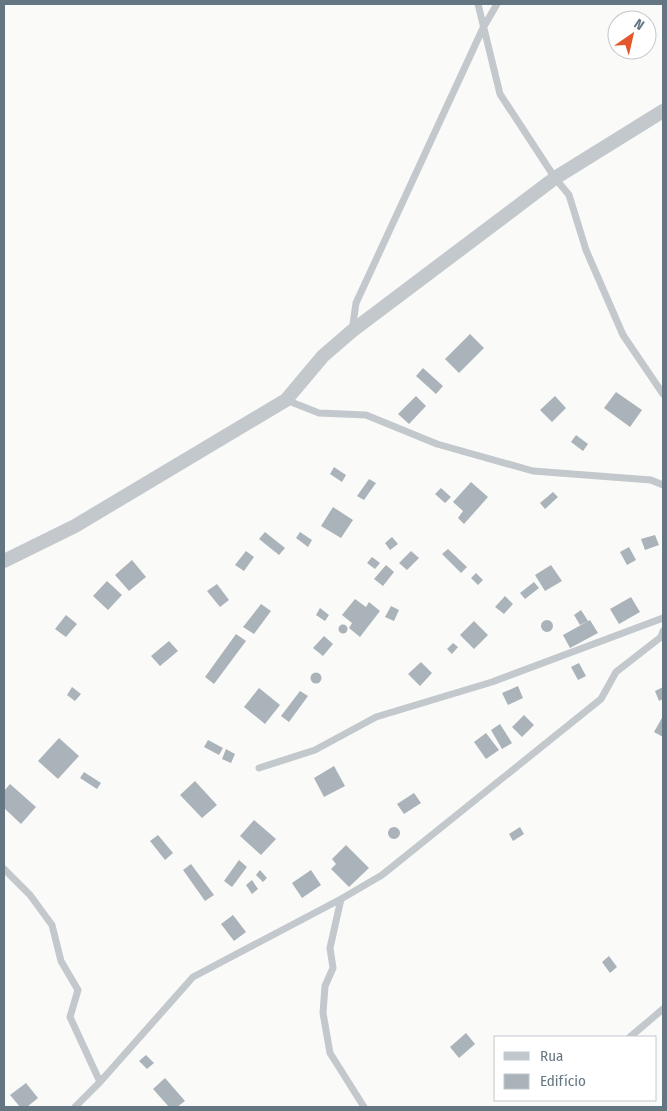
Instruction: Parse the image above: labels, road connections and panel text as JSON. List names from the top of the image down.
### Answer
{
  "legend": ["Rua", "Edifício"],
  "north": "top right"
}
